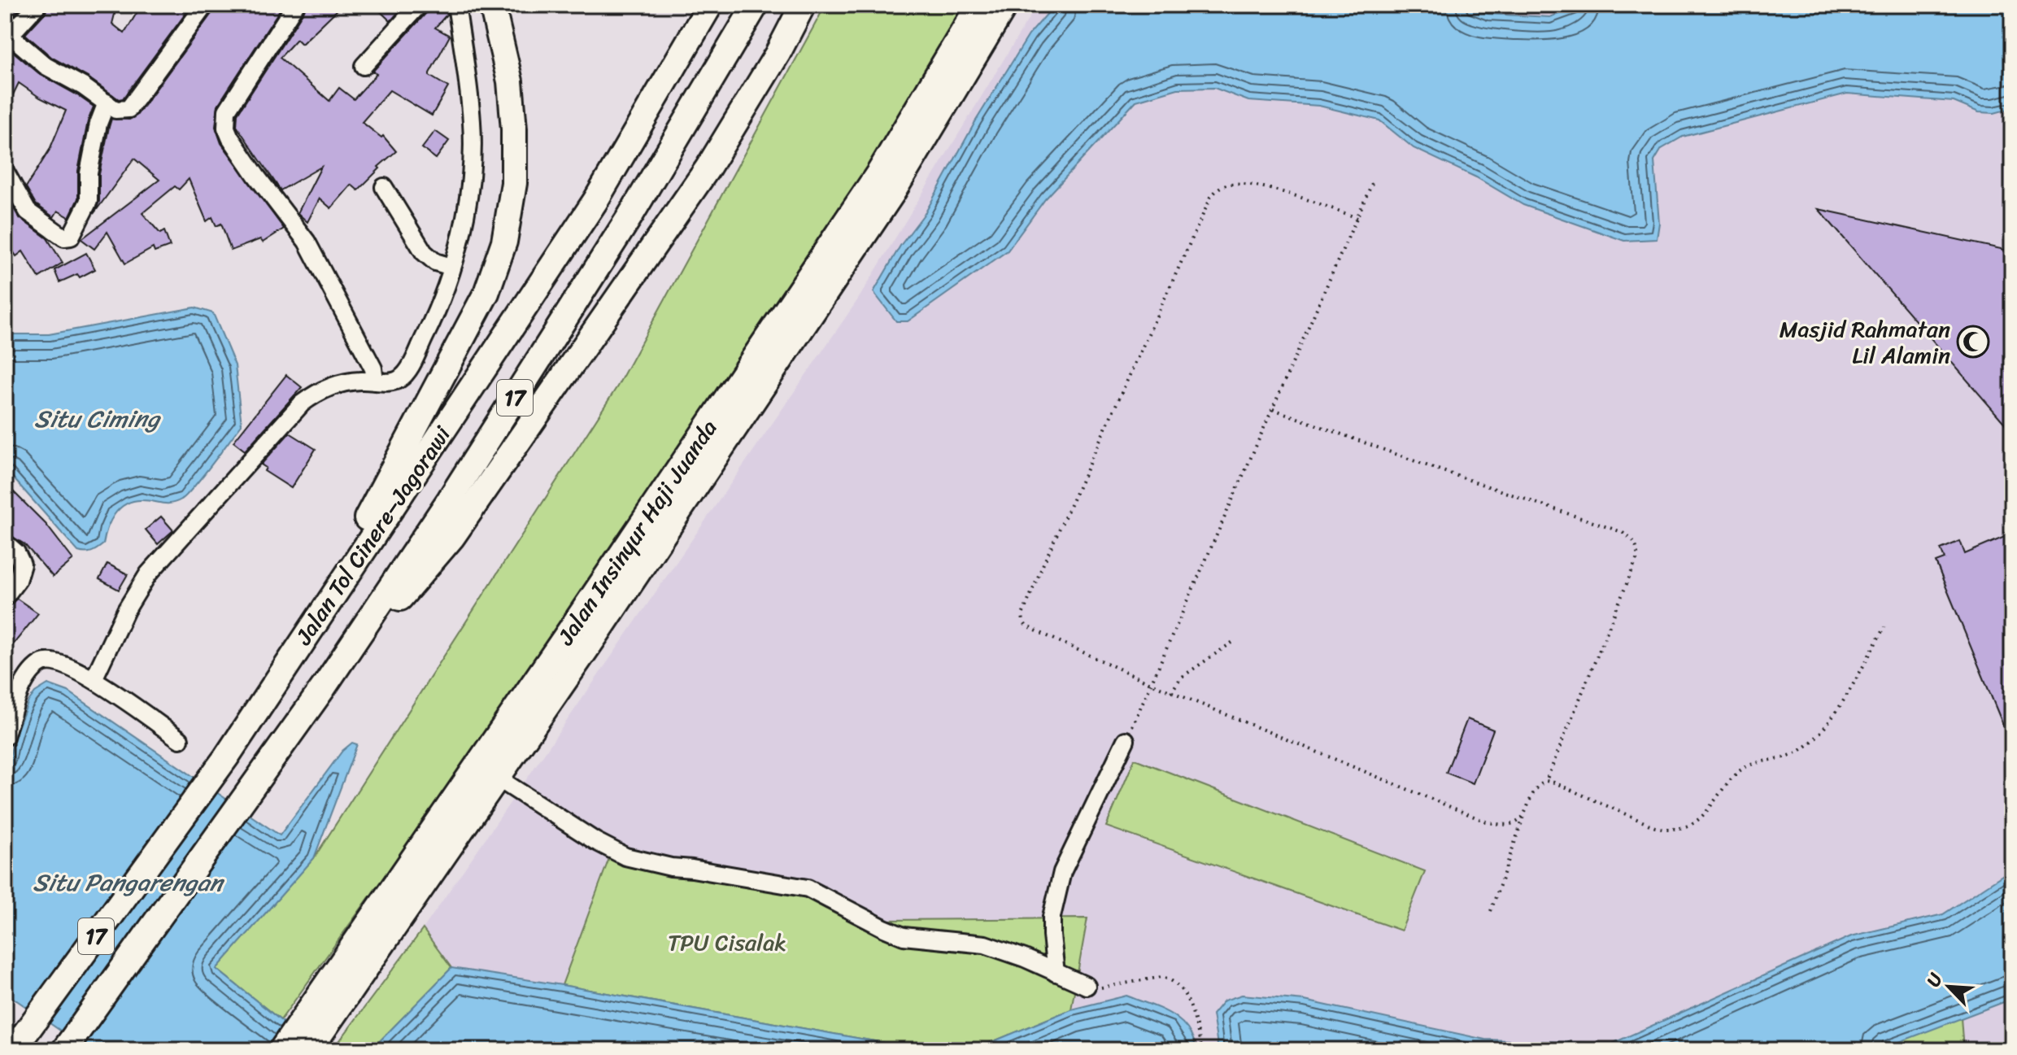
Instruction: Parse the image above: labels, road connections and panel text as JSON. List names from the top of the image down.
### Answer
{
  "streets": {
    "highway": ["17", "Jalan Insinyur Haji Juanda", "Jalan Tol Cinere–Jagorawi"]
  },
  "water": ["Situ Ciming", "Situ Pangarengan"],
  "parks": ["TPU Cisalak"],
  "places": {
    "mosque": ["Masjid Rahmatan Lil Alamin"]
  },
  "north": "top left"
}
